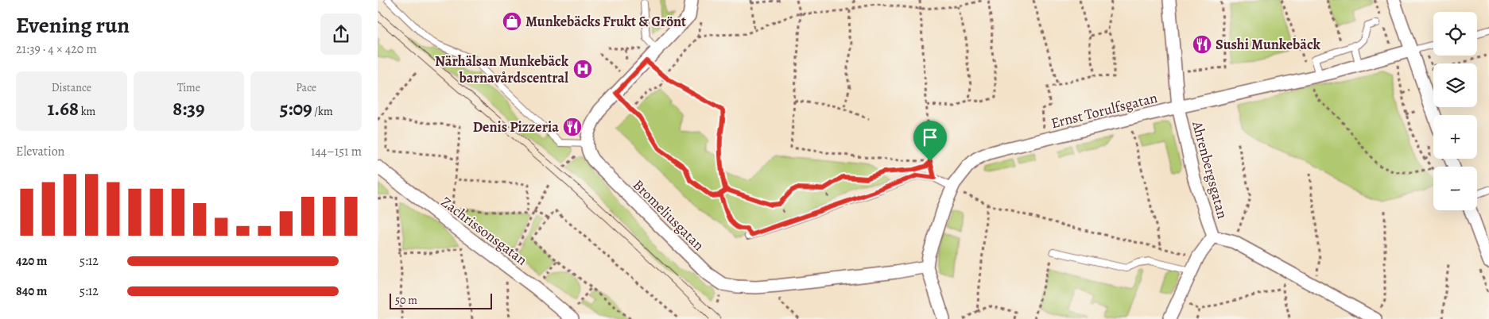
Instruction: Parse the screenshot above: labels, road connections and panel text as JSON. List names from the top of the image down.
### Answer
{
  "streets": {
    "street": [
      "Ernst Torulfsgatan",
      "Ahrenbergsgatan",
      "Bromeliusgatan",
      "Zachrissonsgatan"
    ]
  },
  "crossings": [
    ["Ernst Torulfsgatan", "Ahrenbergsgatan"],
    ["Ernst Torulfsgatan", "Bromeliusgatan"]
  ],
  "places": {
    "shop": ["Munkebäcks Frukt & Grönt"],
    "restaurant": ["Sushi Munkebäck", "Denis Pizzeria"],
    "hospital": ["Närhälsan Munkebäck barnavårdscentral"]
  },
  "scale_bar": "50 m",
  "page": {
    "heading": ["Evening run", "21:39 · 4 × 420 m"],
    "map_buttons": ["+", "−"],
    "stats": [
      ["Distance", "1.68 km"],
      ["Time", "8:39"],
      ["Pace", "5:09 /km"]
    ],
    "chart": ["Elevation", "144–151 m"],
    "list": [
      {
        "name": "420 m",
        "note": "5:12"
      },
      {
        "name": "840 m",
        "note": "5:12"
      }
    ],
    "scale": "50 m"
  }
}
